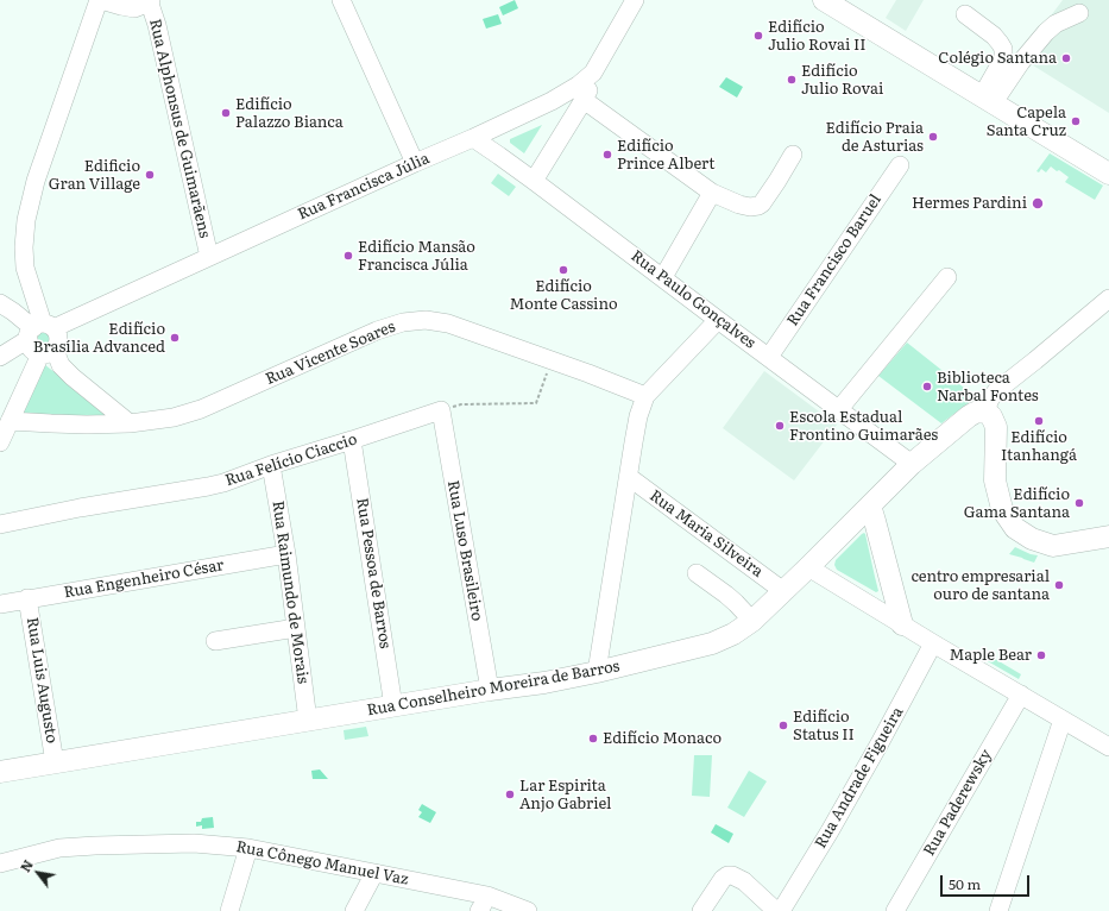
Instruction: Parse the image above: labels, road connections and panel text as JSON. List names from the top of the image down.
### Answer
{
  "streets": {
    "main road": ["Rua Conselheiro Moreira de Barros"],
    "street": [
      "Rua Alphonsus de Guimarãens",
      "Rua Francisca Júlia",
      "Rua Francisco Baruel",
      "Rua Paulo Gonçalves",
      "Rua Vicente Soares",
      "Rua Felício Ciaccio",
      "Rua Maria Silveira",
      "Rua Luso Brasileiro",
      "Rua Pessoa de Barros",
      "Rua Engenheiro César",
      "Rua Raimundo de Morais",
      "Rua Luis Augusto",
      "Rua Andrade Figueira",
      "Rua Paderewsky",
      "Rua Cônego Manuel Vaz"
    ]
  },
  "crossings": [
    ["Rua Alphonsus de Guimarãens", "Rua Francisca Júlia"],
    ["Rua Francisca Júlia", "Rua Paulo Gonçalves"],
    ["Rua Francisco Baruel", "Rua Paulo Gonçalves"],
    ["Rua Paulo Gonçalves", "Rua Conselheiro Moreira de Barros"],
    ["Rua Felício Ciaccio", "Rua Luso Brasileiro"],
    ["Rua Felício Ciaccio", "Rua Pessoa de Barros"],
    ["Rua Felício Ciaccio", "Rua Raimundo de Morais"],
    ["Rua Maria Silveira", "Rua Conselheiro Moreira de Barros"],
    ["Rua Luso Brasileiro", "Rua Conselheiro Moreira de Barros"],
    ["Rua Pessoa de Barros", "Rua Conselheiro Moreira de Barros"],
    ["Rua Engenheiro César", "Rua Raimundo de Morais"],
    ["Rua Engenheiro César", "Rua Luis Augusto"],
    ["Rua Raimundo de Morais", "Rua Conselheiro Moreira de Barros"],
    ["Rua Luis Augusto", "Rua Conselheiro Moreira de Barros"]
  ],
  "places": [
    "Edifício Julio Rovai II",
    "Colégio Santana",
    "Edifício Julio Rovai",
    "Edifício Palazzo Bianca",
    "Capela Santa Cruz",
    "Edifício Praia de Asturias",
    "Edifício Prince Albert",
    "Edificio Gran Village",
    "Hermes Pardini",
    "Edifício Mansão Francisca Júlia",
    "Edifício Monte Cassino",
    "Edifício Brasília Advanced",
    "Biblioteca Narbal Fontes",
    "Edifício Itanhangá",
    "Escola Estadual Frontino Guimarães",
    "Edifício Gama Santana",
    "centro empresarial ouro de santana",
    "Maple Bear",
    "Edifício Status II",
    "Edifício Monaco",
    "Lar Espirita Anjo Gabriel"
  ],
  "scale_bar": "50 m",
  "north": "top left"
}
